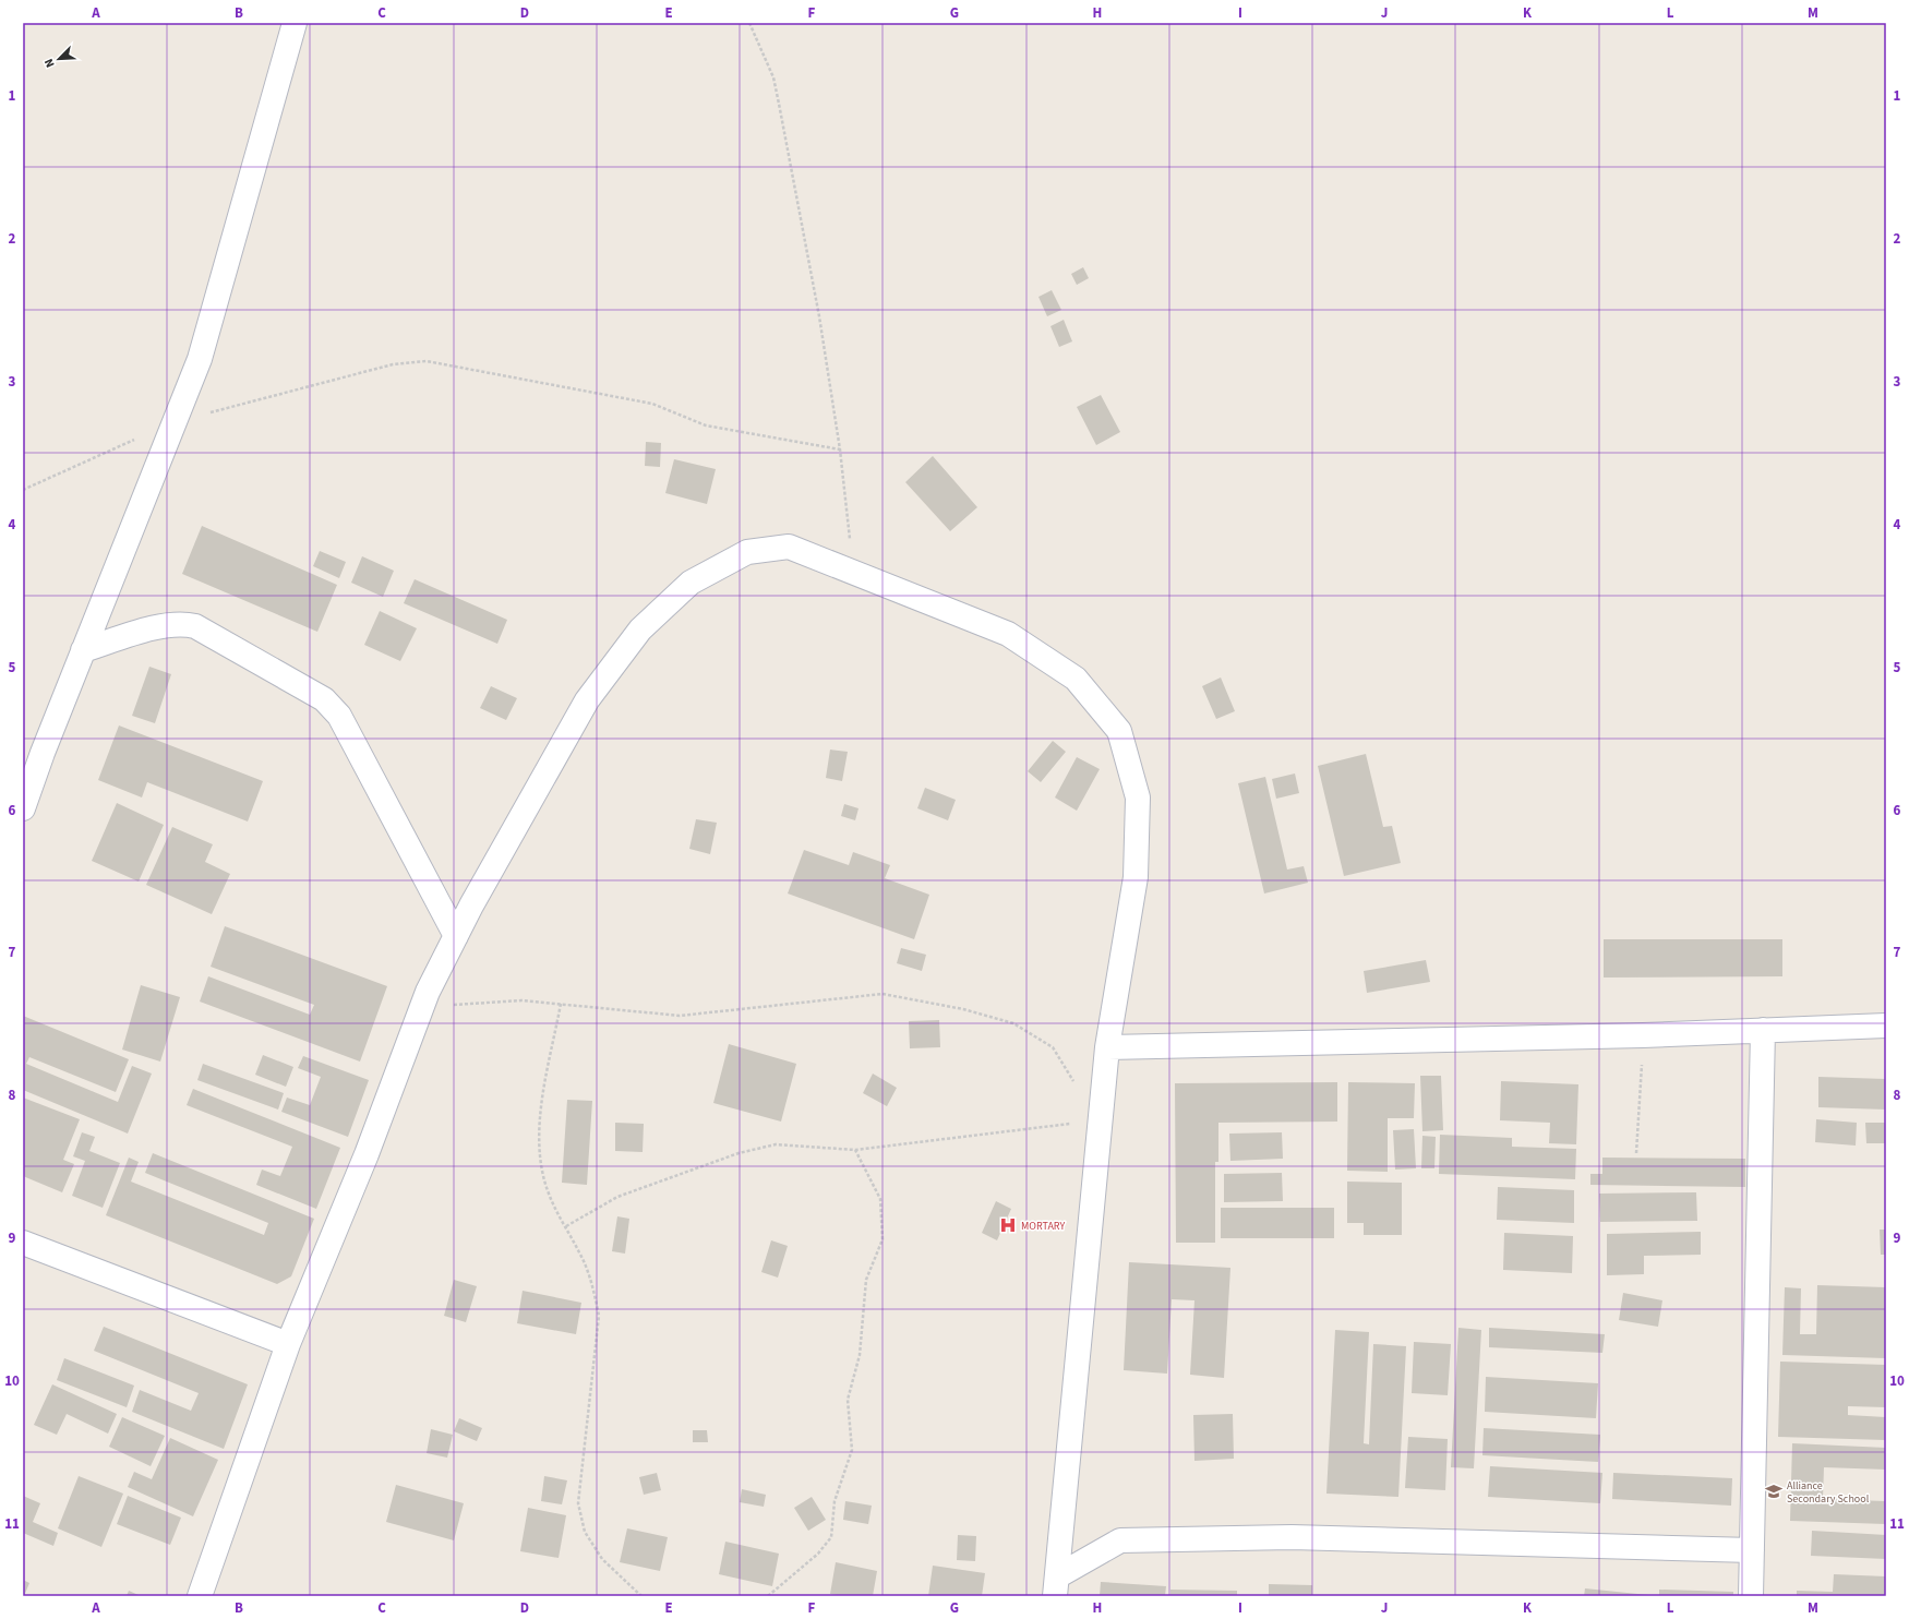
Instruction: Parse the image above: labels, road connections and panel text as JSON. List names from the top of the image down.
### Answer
{
  "places": {
    "hospital": ["MORTARY"],
    "school or university": ["Alliance Secondary School"]
  },
  "north": "bottom left",
  "grid": {
    "columns": [
      "A",
      "B",
      "C",
      "D",
      "E",
      "F",
      "G",
      "H",
      "I",
      "J",
      "K",
      "L",
      "M"
    ],
    "rows": [
      "1",
      "2",
      "3",
      "4",
      "5",
      "6",
      "7",
      "8",
      "9",
      "10",
      "11"
    ]
  }
}
